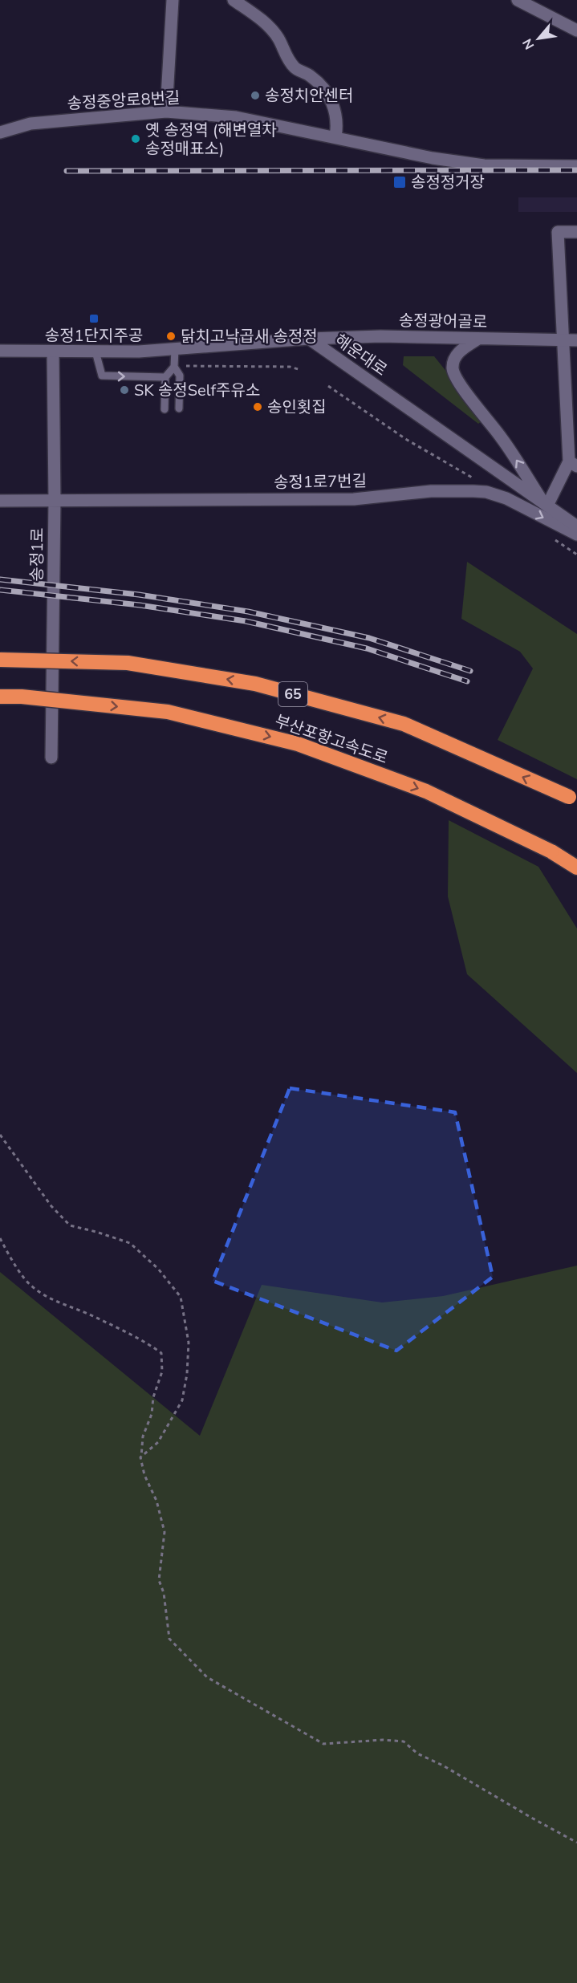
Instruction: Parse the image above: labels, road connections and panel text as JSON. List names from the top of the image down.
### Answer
{
  "streets": {
    "highway": ["65", "부산포항고속도로"],
    "street": [
      "송정중앙로8번길",
      "송정광어골로",
      "해운대로",
      "송정1로7번길",
      "송정1로"
    ]
  },
  "crossings": [
    ["송정광어골로", "해운대로"],
    ["해운대로", "송정1로"],
    ["송정1로7번길", "송정1로"]
  ],
  "one_way": ["송정1로7번길"],
  "places": {
    "other": [
      "송정치안센터",
      "옛 송정역 (해변열차 송정매표소)",
      "닭치고낙곱새 송정정",
      "SK 송정Self주유소",
      "송인횟집"
    ],
    "transit": ["송정정거장", "송정1단지주공"]
  },
  "north": "bottom left"
}
